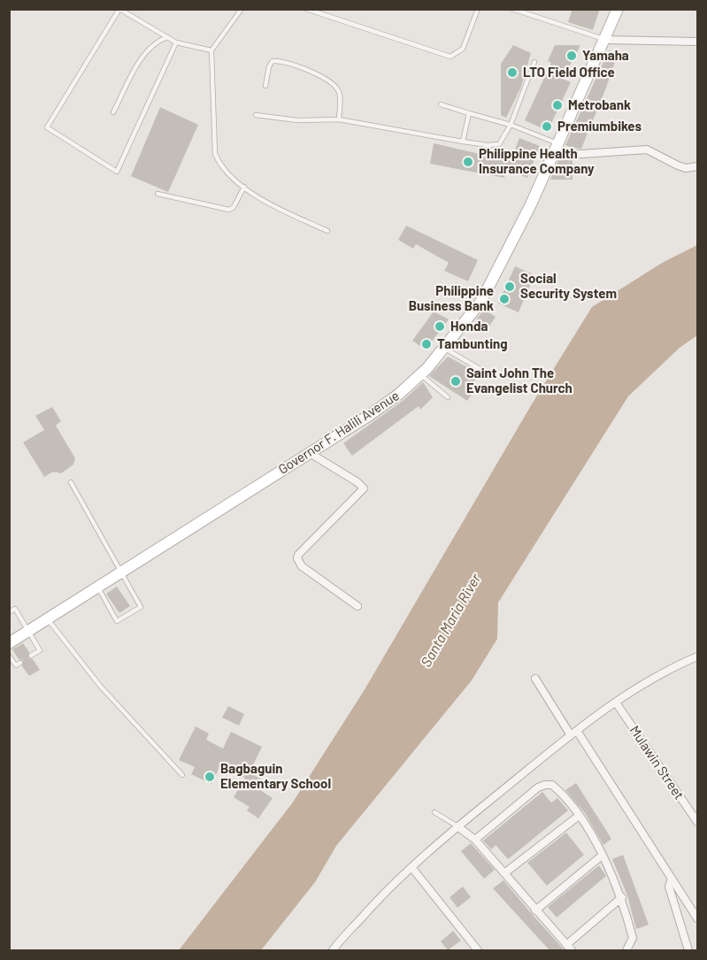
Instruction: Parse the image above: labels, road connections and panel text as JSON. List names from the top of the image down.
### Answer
{
  "streets": {
    "main road": ["Governor F. Halili Avenue"],
    "street": ["Mulawin Street"]
  },
  "water": ["Santa Maria River"],
  "places": [
    "Yamaha",
    "LTO Field Office",
    "Metrobank",
    "Premiumbikes",
    "Philippine Health Insurance Company",
    "Social Security System",
    "Philippine Business Bank",
    "Honda",
    "Tambunting",
    "Saint John The Evangelist Church",
    "Bagbaguin Elementary School"
  ]
}
